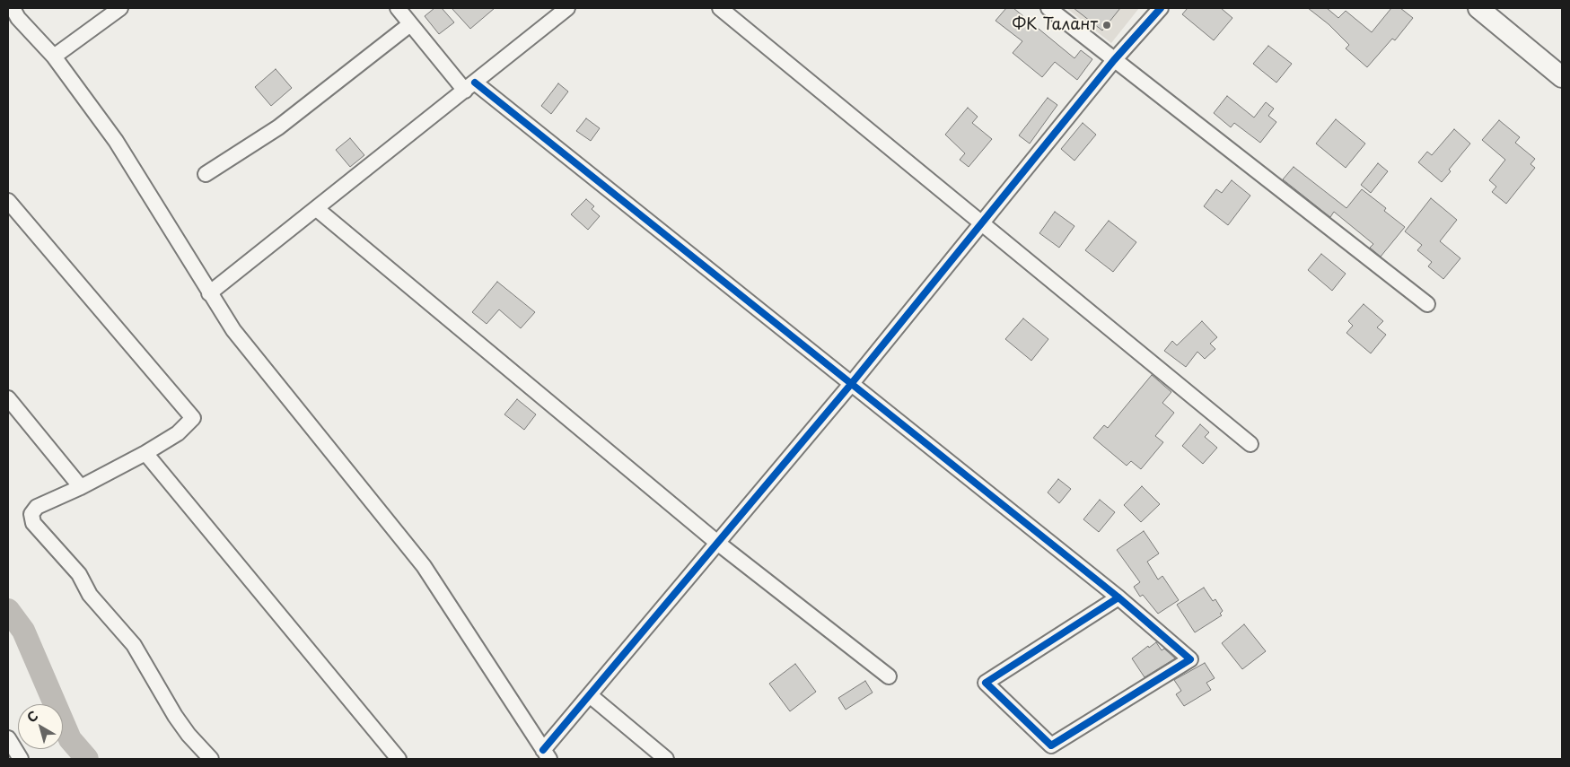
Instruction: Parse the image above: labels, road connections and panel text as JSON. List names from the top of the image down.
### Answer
{
  "places": ["ФК Талант"],
  "north": "top left"
}
